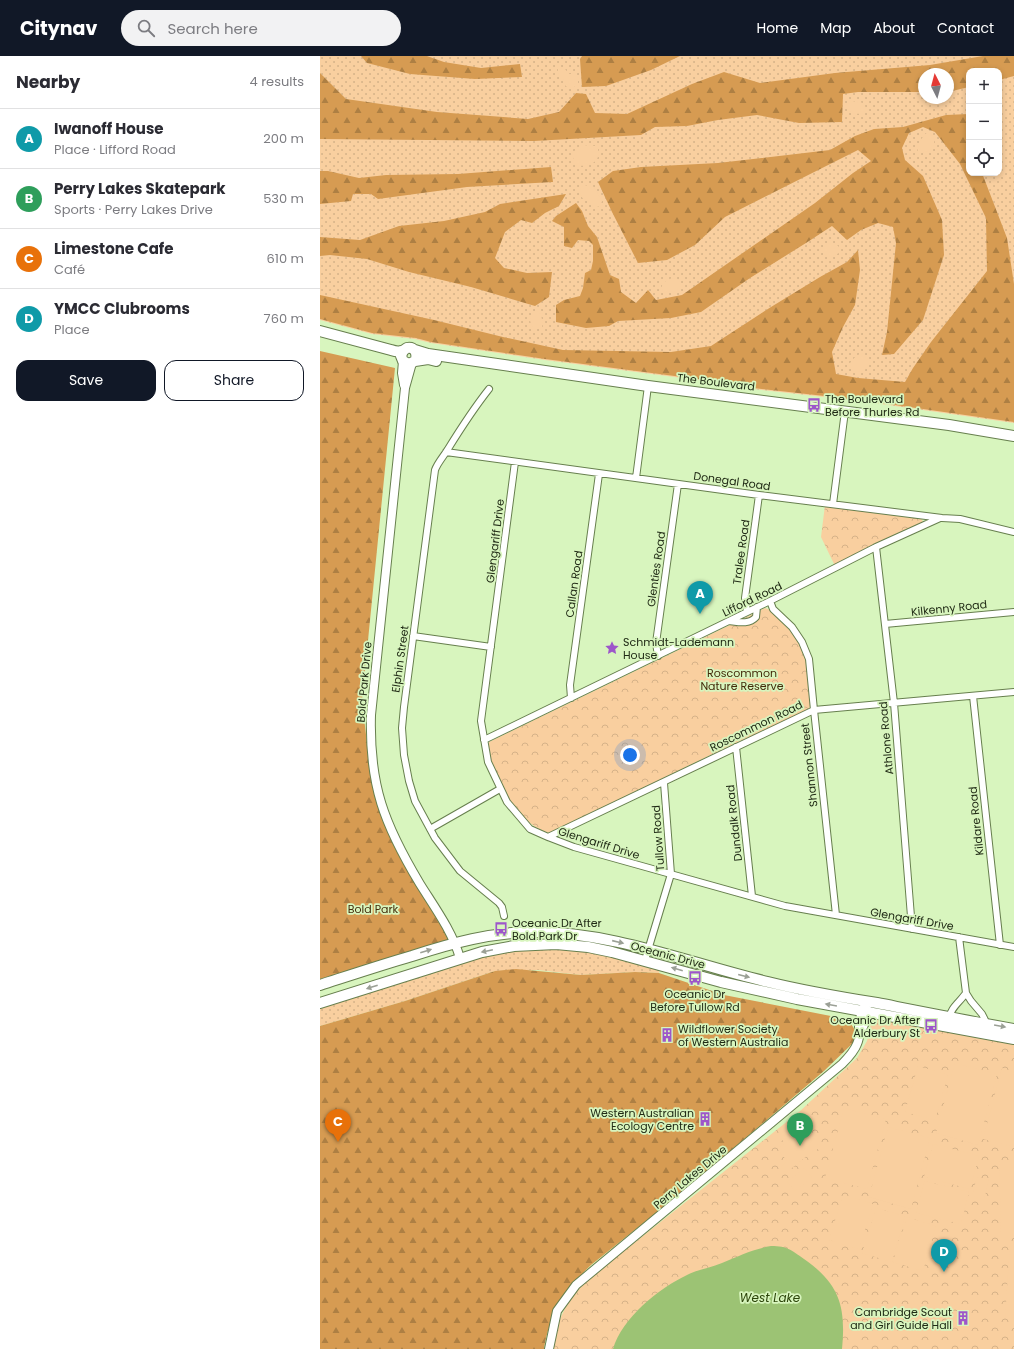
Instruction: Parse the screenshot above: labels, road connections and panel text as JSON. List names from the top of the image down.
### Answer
{
  "streets": {
    "main road": ["The Boulevard", "Oceanic Drive"],
    "street": [
      "Donegal Road",
      "Glengariff Drive",
      "Tralee Road",
      "Glenties Road",
      "Callan Road",
      "Lifford Road",
      "Kilkenny Road",
      "Elphin Street",
      "Bold Park Drive",
      "Roscommon Road",
      "Athlone Road",
      "Shannon Street",
      "Kildare Road",
      "Dundalk Road",
      "Tullow Road",
      "Perry Lakes Drive"
    ]
  },
  "crossings": [
    ["The Boulevard", "Bold Park Drive"],
    ["Donegal Road", "Glengariff Drive"],
    ["Donegal Road", "Tralee Road"],
    ["Donegal Road", "Glenties Road"],
    ["Donegal Road", "Callan Road"],
    ["Donegal Road", "Lifford Road"],
    ["Donegal Road", "Elphin Street"],
    ["Glengariff Drive", "Lifford Road"],
    ["Glengariff Drive", "Roscommon Road"],
    ["Glengariff Drive", "Athlone Road"],
    ["Glengariff Drive", "Shannon Street"],
    ["Glengariff Drive", "Kildare Road"],
    ["Glengariff Drive", "Dundalk Road"],
    ["Glengariff Drive", "Tullow Road"],
    ["Tralee Road", "Lifford Road"],
    ["Glenties Road", "Lifford Road"],
    ["Callan Road", "Lifford Road"],
    ["Lifford Road", "Athlone Road"],
    ["Lifford Road", "Shannon Street"],
    ["Kilkenny Road", "Athlone Road"],
    ["Bold Park Drive", "Oceanic Drive"],
    ["Roscommon Road", "Athlone Road"],
    ["Roscommon Road", "Shannon Street"],
    ["Roscommon Road", "Kildare Road"],
    ["Roscommon Road", "Dundalk Road"],
    ["Roscommon Road", "Tullow Road"],
    ["Tullow Road", "Oceanic Drive"],
    ["Oceanic Drive", "Perry Lakes Drive"]
  ],
  "water": ["West Lake"],
  "parks": ["Roscommon Nature Reserve", "Bold Park"],
  "places": {
    "bus stop": [
      "The Boulevard Before Thurles Rd",
      "Oceanic Dr After Bold Park Dr",
      "Oceanic Dr Before Tullow Rd",
      "Oceanic Dr After Alderbury St"
    ],
    "place": ["Schmidt-Lademann House"],
    "building": ["Wildflower Society of Western Australia", "Western Australian Ecology Centre", "Cambridge Scout and Girl Guide Hall"]
  },
  "north": "top",
  "page": {
    "header": "Citynav",
    "search": "Search here",
    "nav": [
      "Home",
      "Map",
      "About",
      "Contact"
    ],
    "heading": ["Nearby", "4 results"],
    "map_buttons": ["+", "−"],
    "list": [
      {
        "mark": "A",
        "name": "Iwanoff House",
        "note": "Place · Lifford Road",
        "value": "200 m"
      },
      {
        "mark": "B",
        "name": "Perry Lakes Skatepark",
        "note": "Sports · Perry Lakes Drive",
        "value": "530 m"
      },
      {
        "mark": "C",
        "name": "Limestone Cafe",
        "note": "Café",
        "value": "610 m"
      },
      {
        "mark": "D",
        "name": "YMCC Clubrooms",
        "note": "Place",
        "value": "760 m"
      }
    ],
    "buttons": ["Save", "Share"],
    "pins": [
      "A",
      "C",
      "B",
      "D"
    ]
  }
}
